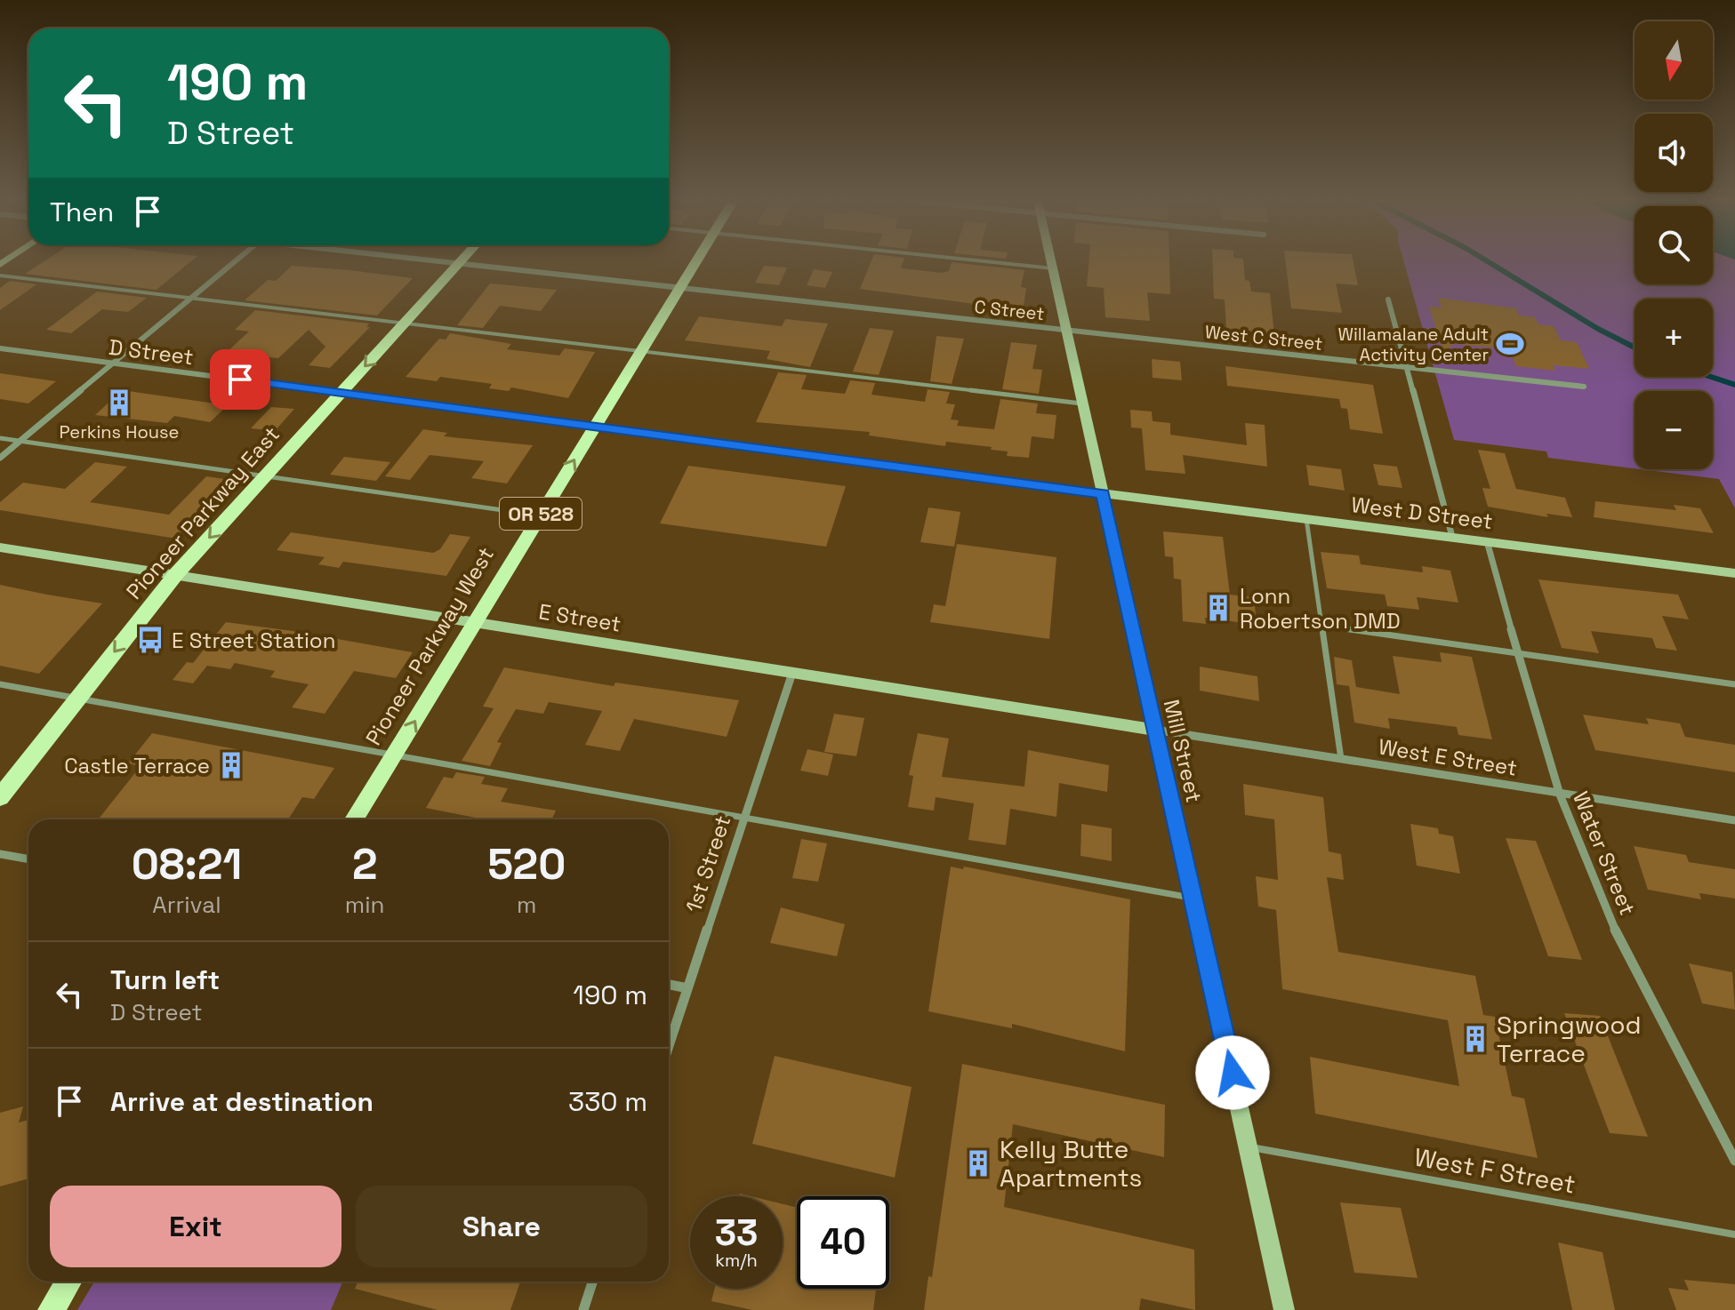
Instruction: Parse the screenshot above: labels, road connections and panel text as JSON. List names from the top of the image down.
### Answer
{
  "streets": {
    "main road": ["Pioneer Parkway East", "OR 528", "Pioneer Parkway West"],
    "street": [
      "C Street",
      "West C Street",
      "D Street",
      "West D Street",
      "E Street",
      "Mill Street",
      "West E Street",
      "Water Street",
      "1st Street"
    ],
    "lane": ["West F Street"]
  },
  "crossings": [
    ["C Street", "West C Street"],
    ["C Street", "Pioneer Parkway East"],
    ["C Street", "Pioneer Parkway West"],
    ["C Street", "Mill Street"],
    ["West C Street", "Mill Street"],
    ["D Street", "Pioneer Parkway East"],
    ["D Street", "West D Street"],
    ["D Street", "Pioneer Parkway West"],
    ["D Street", "Mill Street"],
    ["Pioneer Parkway East", "E Street"],
    ["West D Street", "Mill Street"],
    ["West D Street", "Water Street"],
    ["E Street", "Pioneer Parkway West"],
    ["E Street", "Mill Street"],
    ["E Street", "West E Street"],
    ["E Street", "1st Street"],
    ["Mill Street", "West E Street"],
    ["Mill Street", "West F Street"],
    ["West E Street", "Water Street"]
  ],
  "one_way": ["Pioneer Parkway East", "Pioneer Parkway West"],
  "places": {
    "sports": ["Willamalane Adult Activity Center"],
    "building": [
      "Perkins House",
      "Lonn Robertson DMD",
      "Castle Terrace",
      "Springwood Terrace",
      "Kelly Butte Apartments"
    ],
    "bus stop": ["E Street Station"]
  },
  "north": "bottom",
  "page": {
    "map_buttons": ["+", "−"],
    "turn": ["190 m", "D Street"],
    "then": "Then",
    "eta": [
      "08:21",
      "Arrival",
      "2",
      "min",
      "520",
      "m"
    ],
    "list": [
      {
        "name": "Turn left",
        "note": "D Street",
        "value": "190 m"
      },
      {
        "name": "Arrive at destination",
        "value": "330 m"
      }
    ],
    "buttons": ["Exit", "Share"],
    "speed": "33 km/h",
    "limit": "40"
  }
}
